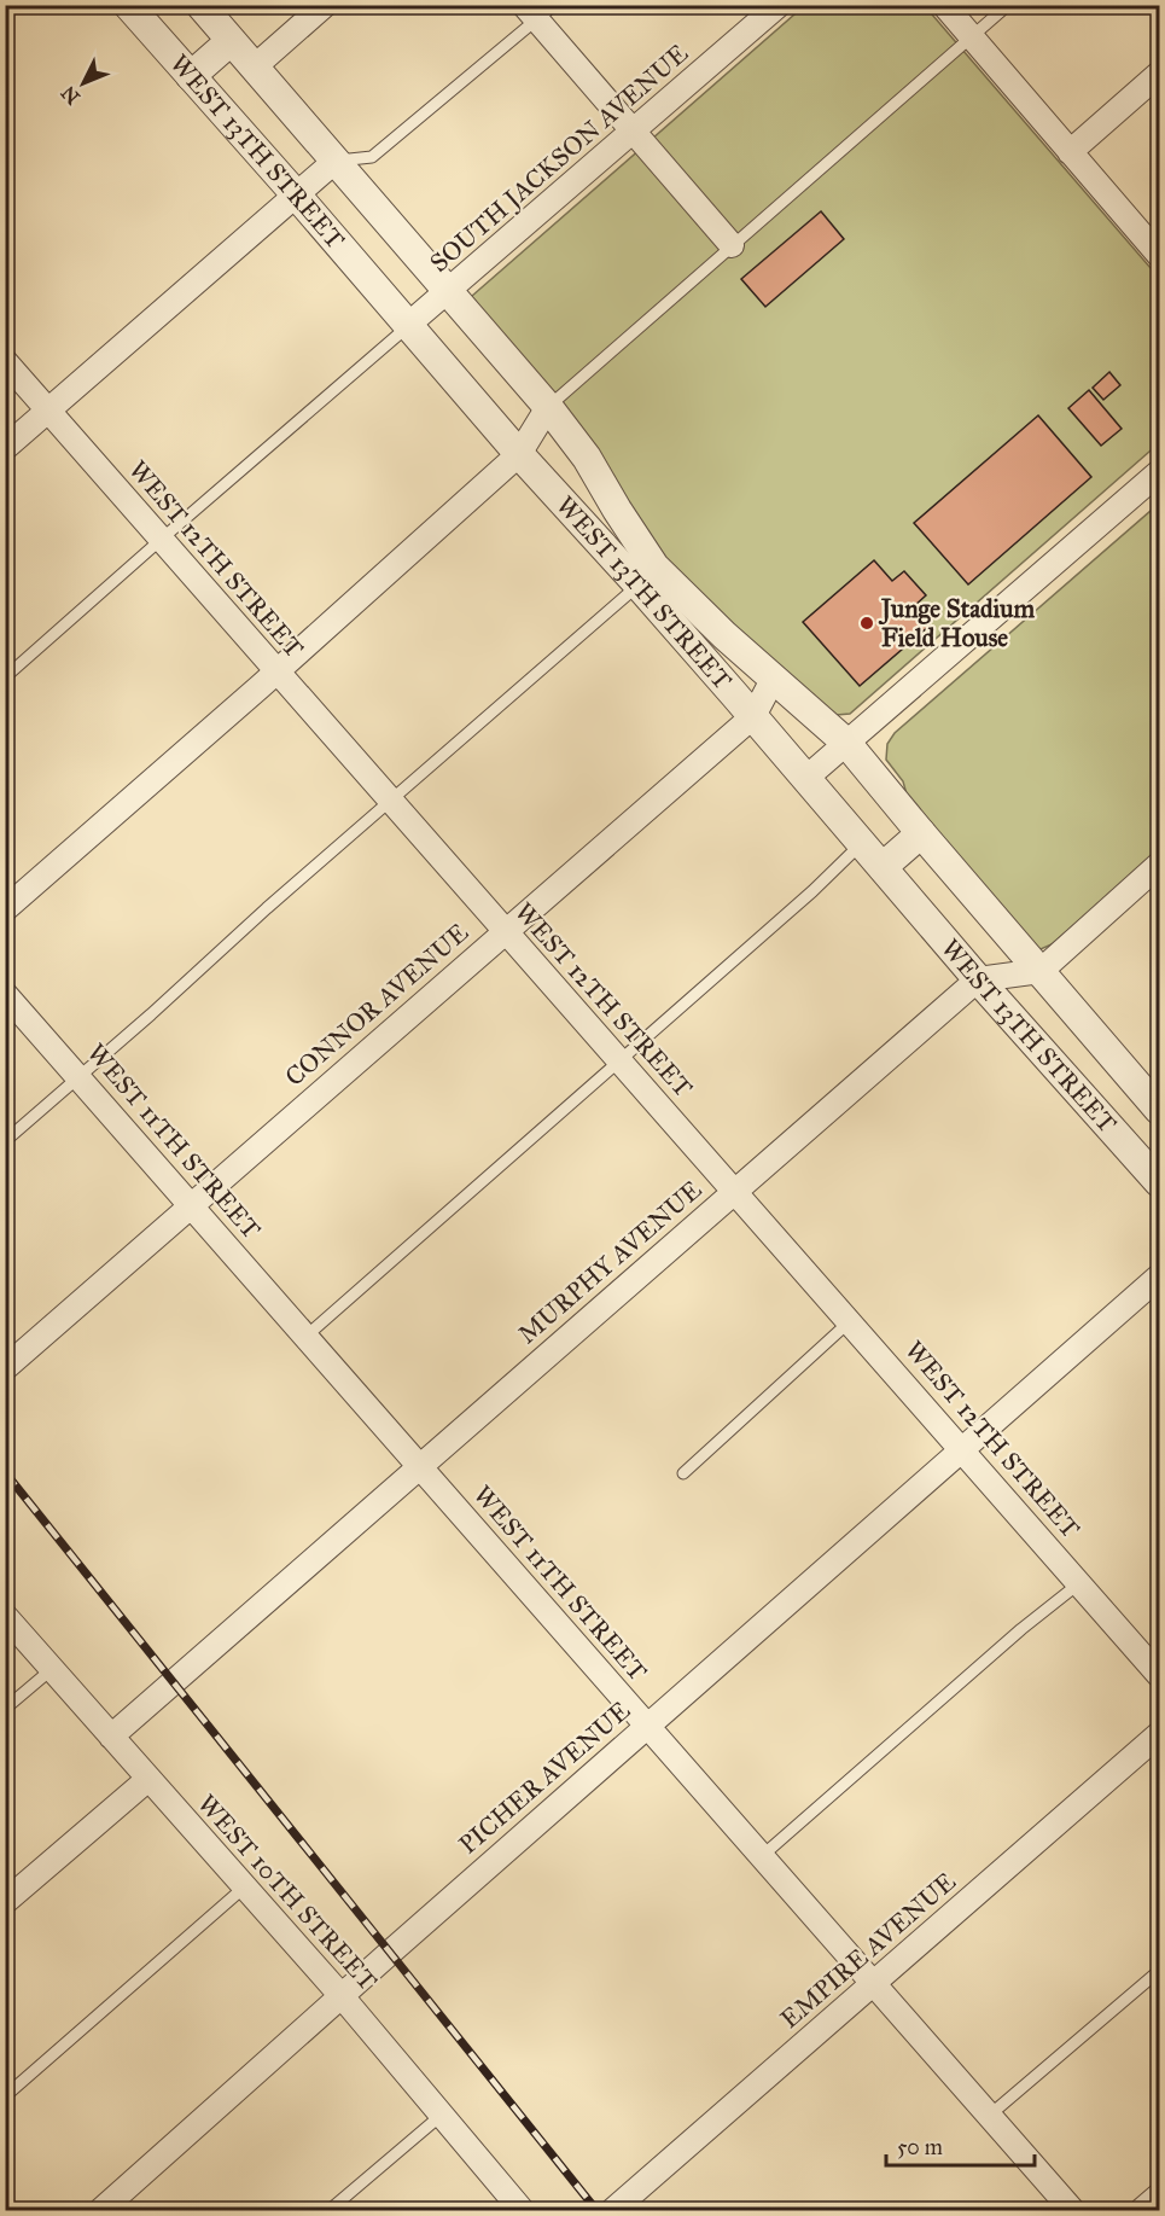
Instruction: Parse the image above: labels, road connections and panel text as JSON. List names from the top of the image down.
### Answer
{
  "streets": {
    "street": [
      "WEST 13TH STREET",
      "SOUTH JACKSON AVENUE",
      "WEST 12TH STREET",
      "CONNOR AVENUE",
      "WEST 11TH STREET",
      "MURPHY AVENUE",
      "PICHER AVENUE",
      "WEST 10TH STREET",
      "EMPIRE AVENUE"
    ]
  },
  "crossings": [
    ["WEST 13TH STREET", "SOUTH JACKSON AVENUE"],
    ["WEST 13TH STREET", "CONNOR AVENUE"],
    ["WEST 13TH STREET", "MURPHY AVENUE"],
    ["WEST 12TH STREET", "CONNOR AVENUE"],
    ["WEST 12TH STREET", "MURPHY AVENUE"],
    ["WEST 12TH STREET", "PICHER AVENUE"],
    ["CONNOR AVENUE", "WEST 11TH STREET"],
    ["WEST 11TH STREET", "MURPHY AVENUE"],
    ["WEST 11TH STREET", "PICHER AVENUE"],
    ["WEST 11TH STREET", "EMPIRE AVENUE"],
    ["MURPHY AVENUE", "WEST 10TH STREET"],
    ["PICHER AVENUE", "WEST 10TH STREET"]
  ],
  "places": ["Junge Stadium Field House"],
  "scale_bar": "50 m",
  "north": "bottom left"
}
